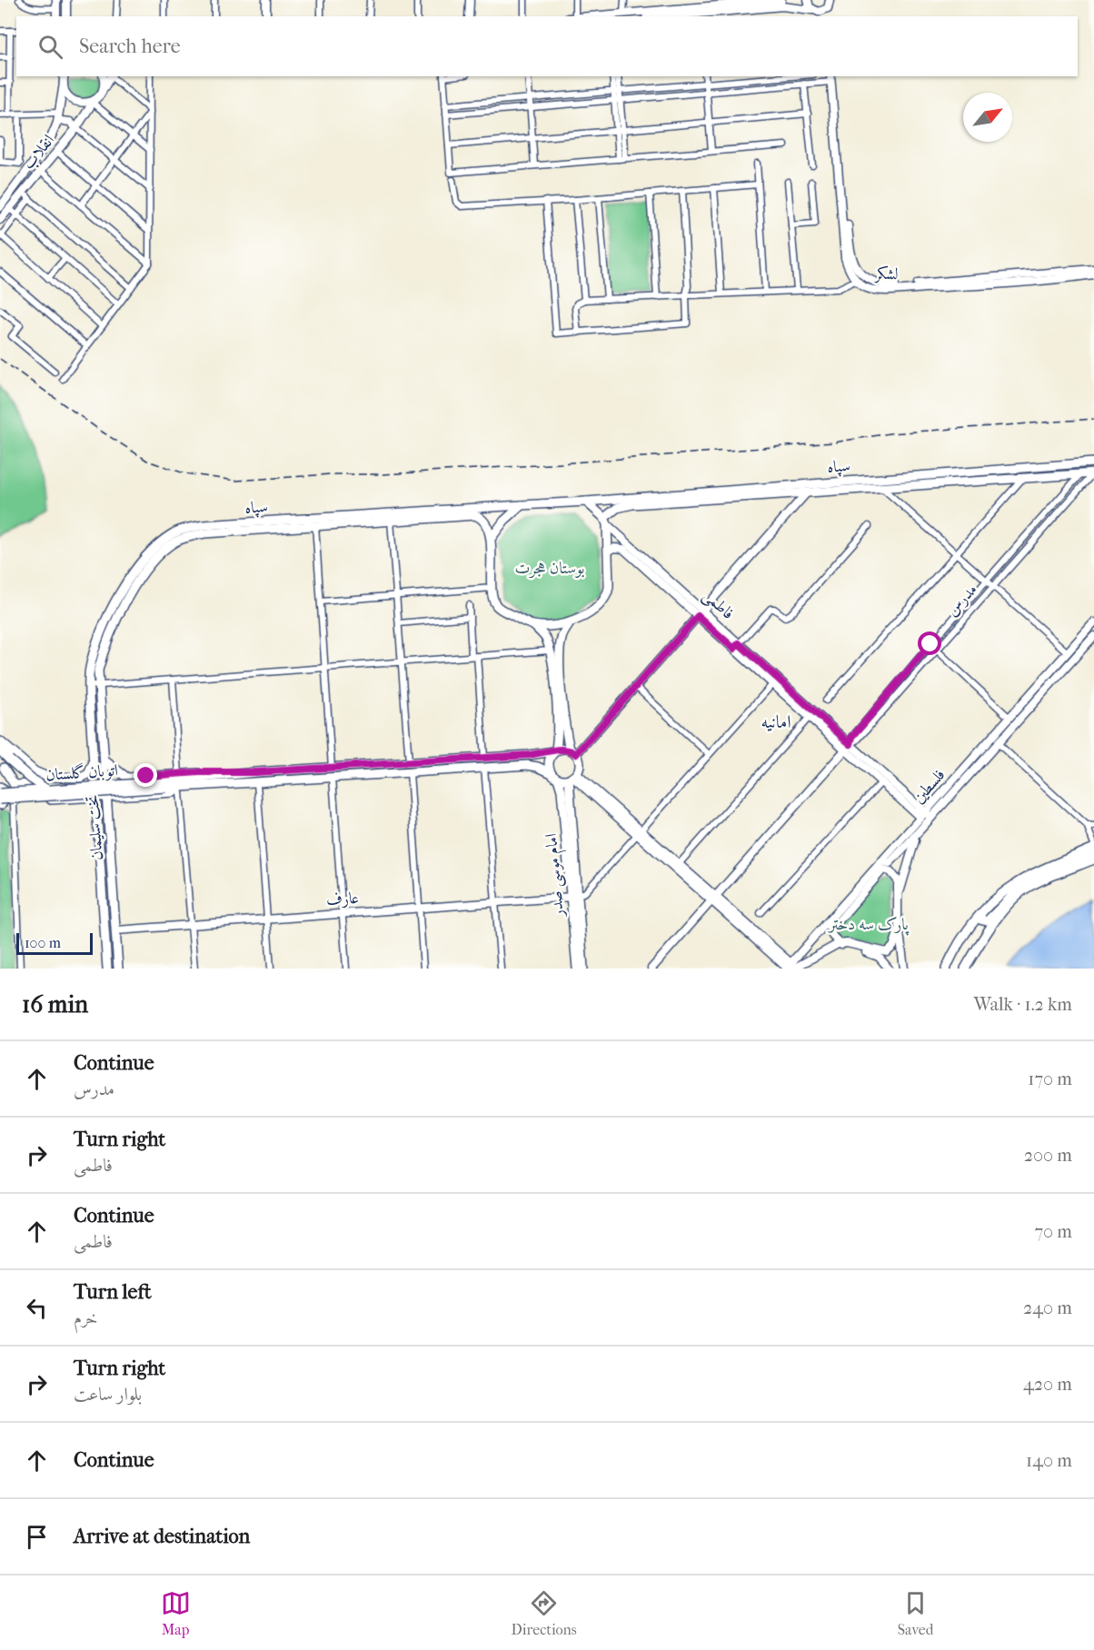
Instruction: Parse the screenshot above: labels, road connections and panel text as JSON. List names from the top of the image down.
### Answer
{
  "streets": {
    "main road": [
      "سپاه",
      "اتوبان گلستان",
      "تخت سلیمان",
      "امام موسی صدر"
    ],
    "street": [
      "انقلاب",
      "لشکر",
      "مدرس",
      "فاطمی",
      "فلسطین",
      "عارف"
    ]
  },
  "crossings": [
    ["سپاه", "مدرس"],
    ["سپاه", "فاطمی"],
    ["سپاه", "تخت سلیمان"],
    ["مدرس", "فاطمی"],
    ["فاطمی", "فلسطین"],
    ["تخت سلیمان", "عارف"],
    ["امام موسی صدر", "عارف"]
  ],
  "districts": ["امانیه"],
  "parks": ["بوستان هجرت", "پارک سه دختر"],
  "scale_bar": "100 m",
  "north": "top right",
  "page": {
    "search": "Search here",
    "scale": "100 m",
    "heading": ["16 min", "Walk · 1.2 km"],
    "list": [
      ["Continue", "مدرس", "170 m"],
      ["Turn right", "فاطمی", "200 m"],
      ["Continue", "فاطمی", "70 m"],
      ["Turn left", "خرم", "240 m"],
      ["Turn right", "بلوار ساعت", "420 m"],
      ["Continue", "140 m"],
      "Arrive at destination"
    ],
    "nav": ["Map", "Directions", "Saved"]
  }
}
